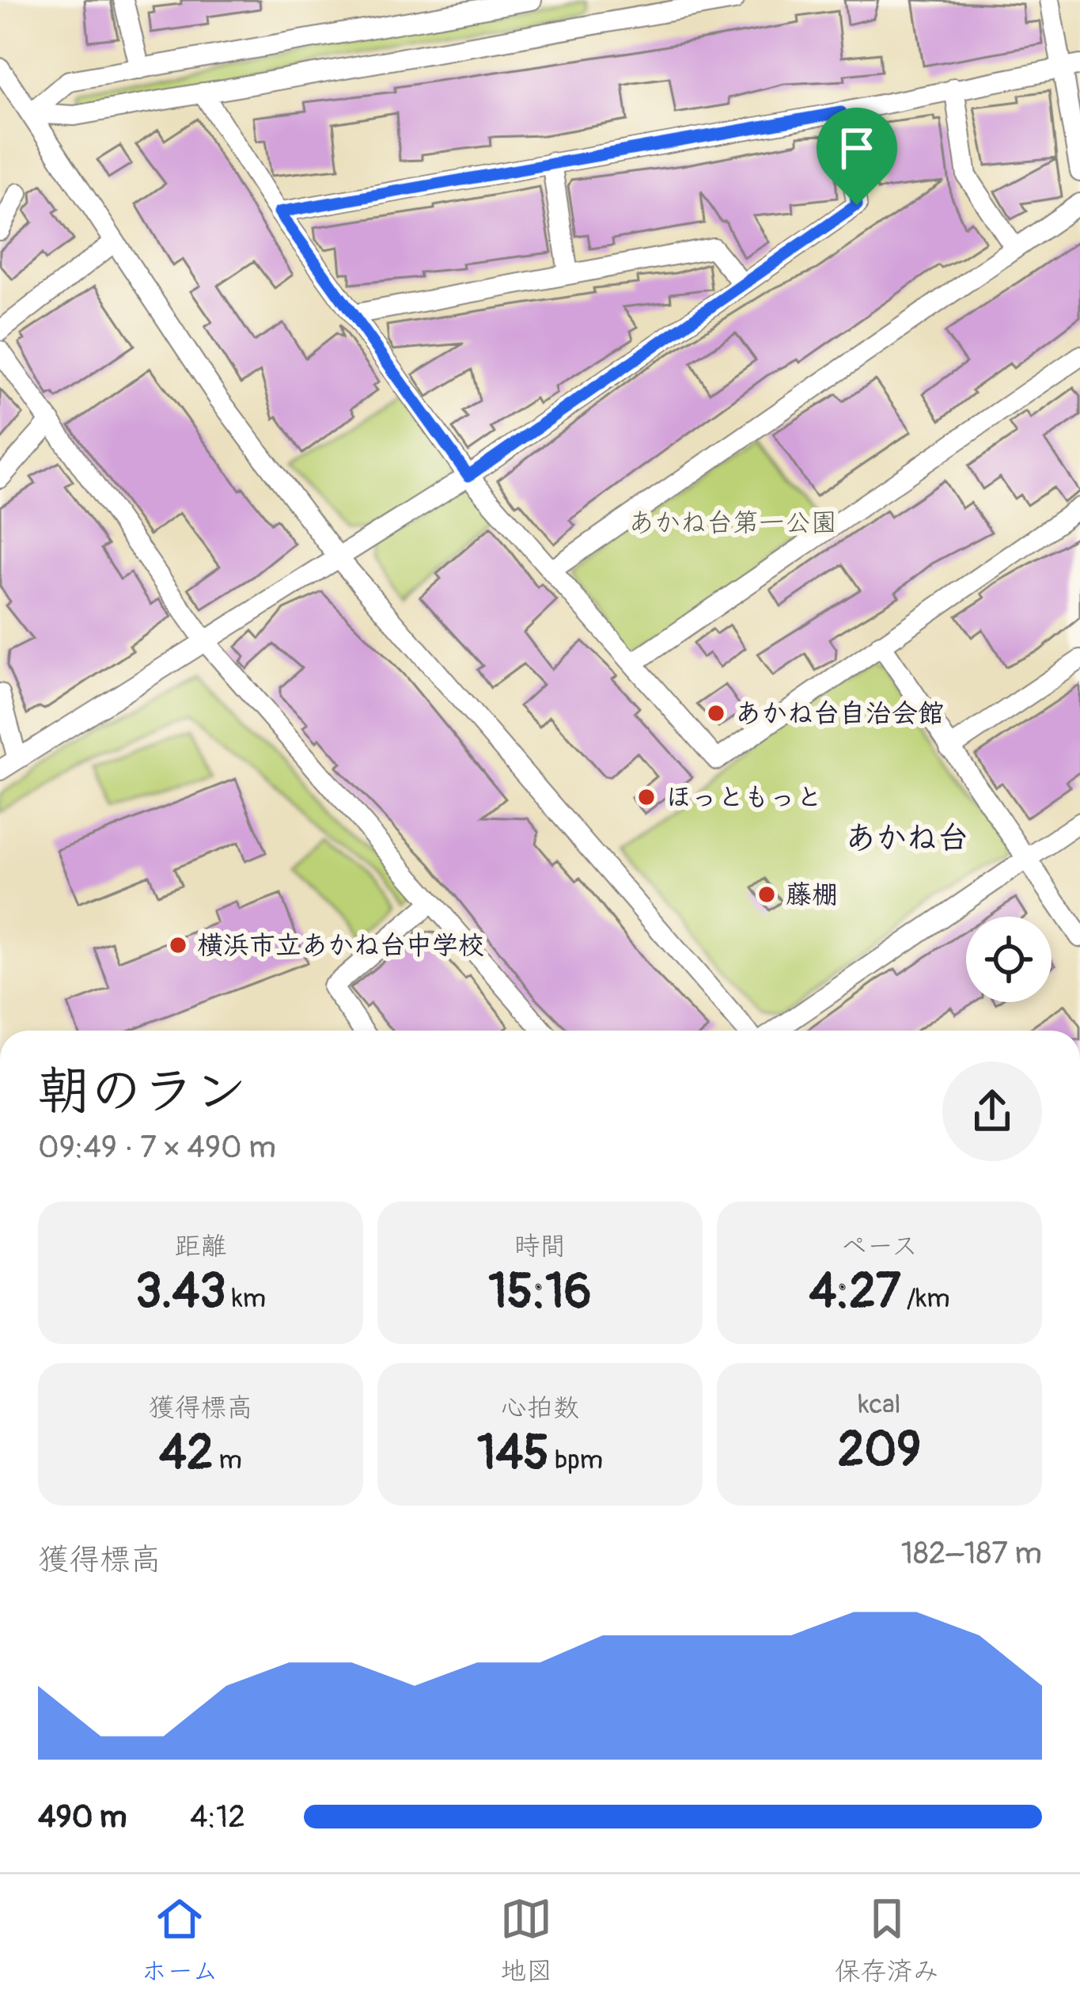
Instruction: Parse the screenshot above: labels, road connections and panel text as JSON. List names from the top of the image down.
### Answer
{
  "districts": ["あかね台"],
  "parks": ["あかね台第一公園"],
  "places": [
    "あかね台自治会館",
    "ほっともっと",
    "藤棚",
    "横浜市立あかね台中学校"
  ],
  "page": {
    "heading": ["朝のラン", "09:49 · 7 × 490 m"],
    "stats": [
      ["距離", "3.43 km"],
      ["時間", "15:16"],
      ["ペース", "4:27 /km"],
      ["獲得標高", "42 m"],
      ["心拍数", "145 bpm"],
      ["kcal", "209"]
    ],
    "chart": ["獲得標高", "182–187 m"],
    "list": [
      {
        "name": "490 m",
        "note": "4:12"
      }
    ],
    "tabs": ["ホーム", "地図", "保存済み"]
  }
}
